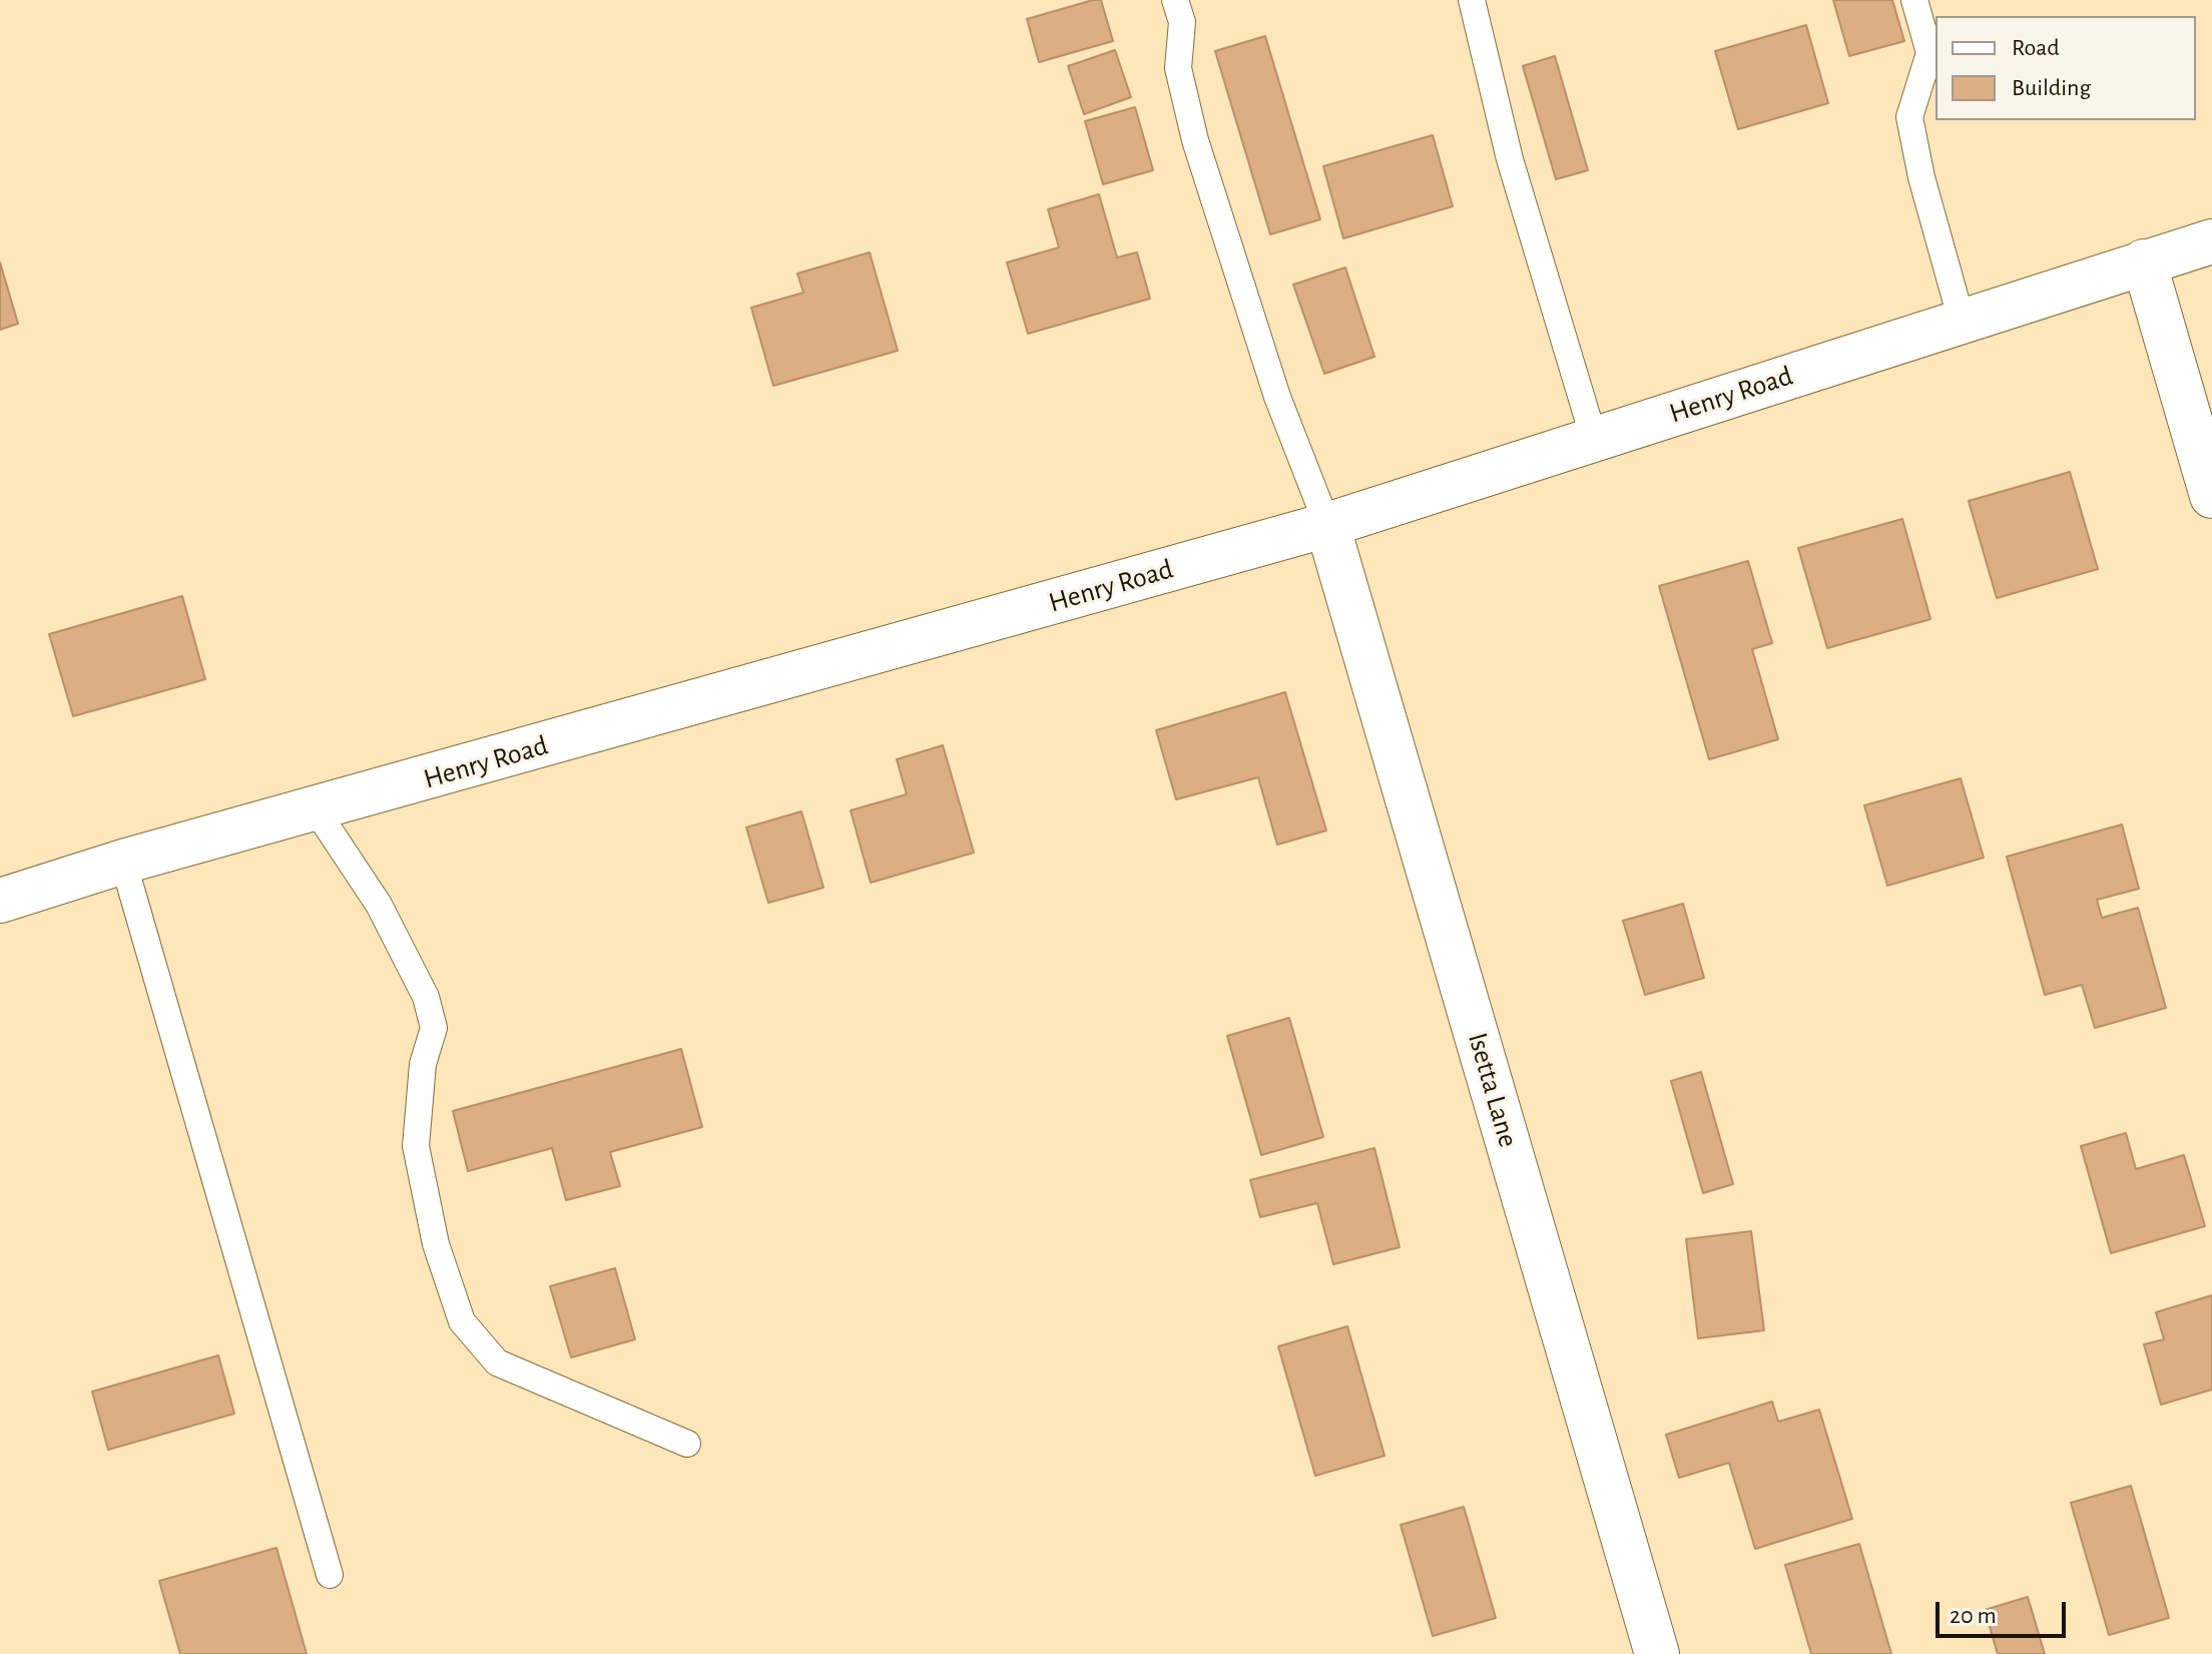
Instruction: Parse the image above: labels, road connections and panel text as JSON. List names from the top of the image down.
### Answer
{
  "streets": {
    "street": ["Henry Road", "Isetta Lane"]
  },
  "crossings": [
    ["Henry Road", "Isetta Lane"]
  ],
  "legend": ["Road", "Building"],
  "scale_bar": "20 m"
}
